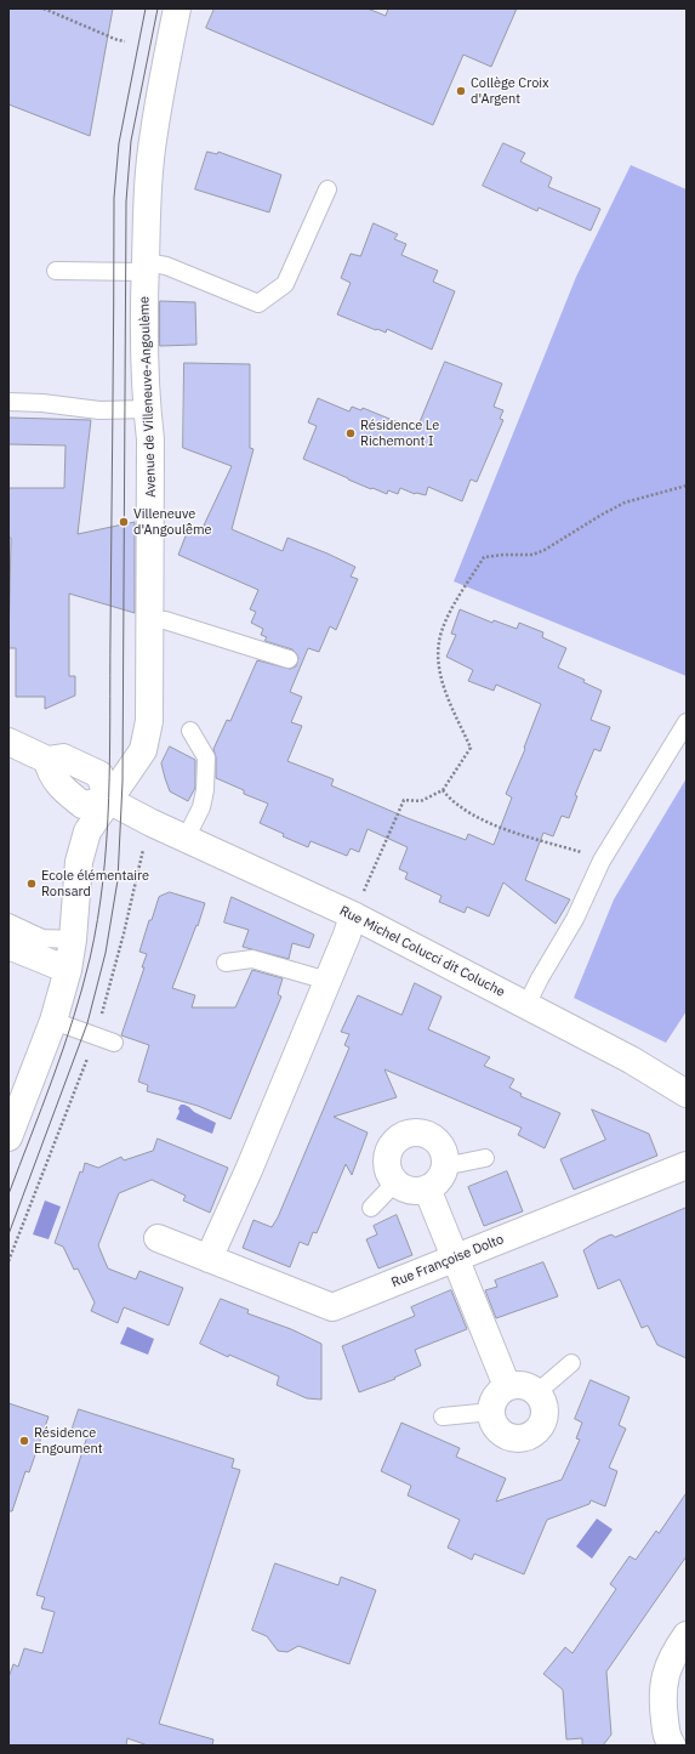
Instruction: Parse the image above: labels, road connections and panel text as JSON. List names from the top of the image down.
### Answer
{
  "streets": {
    "street": ["Avenue de Villeneuve-Angoulème", "Rue Michel Colucci dit Coluche", "Rue Françoise Dolto"]
  },
  "crossings": [
    ["Avenue de Villeneuve-Angoulème", "Rue Michel Colucci dit Coluche"]
  ],
  "places": [
    "Collège Croix d'Argent",
    "Résidence Le Richemont I",
    "Villeneuve d'Angoulême",
    "Ecole élémentaire Ronsard",
    "Résidence Engoument"
  ]
}
